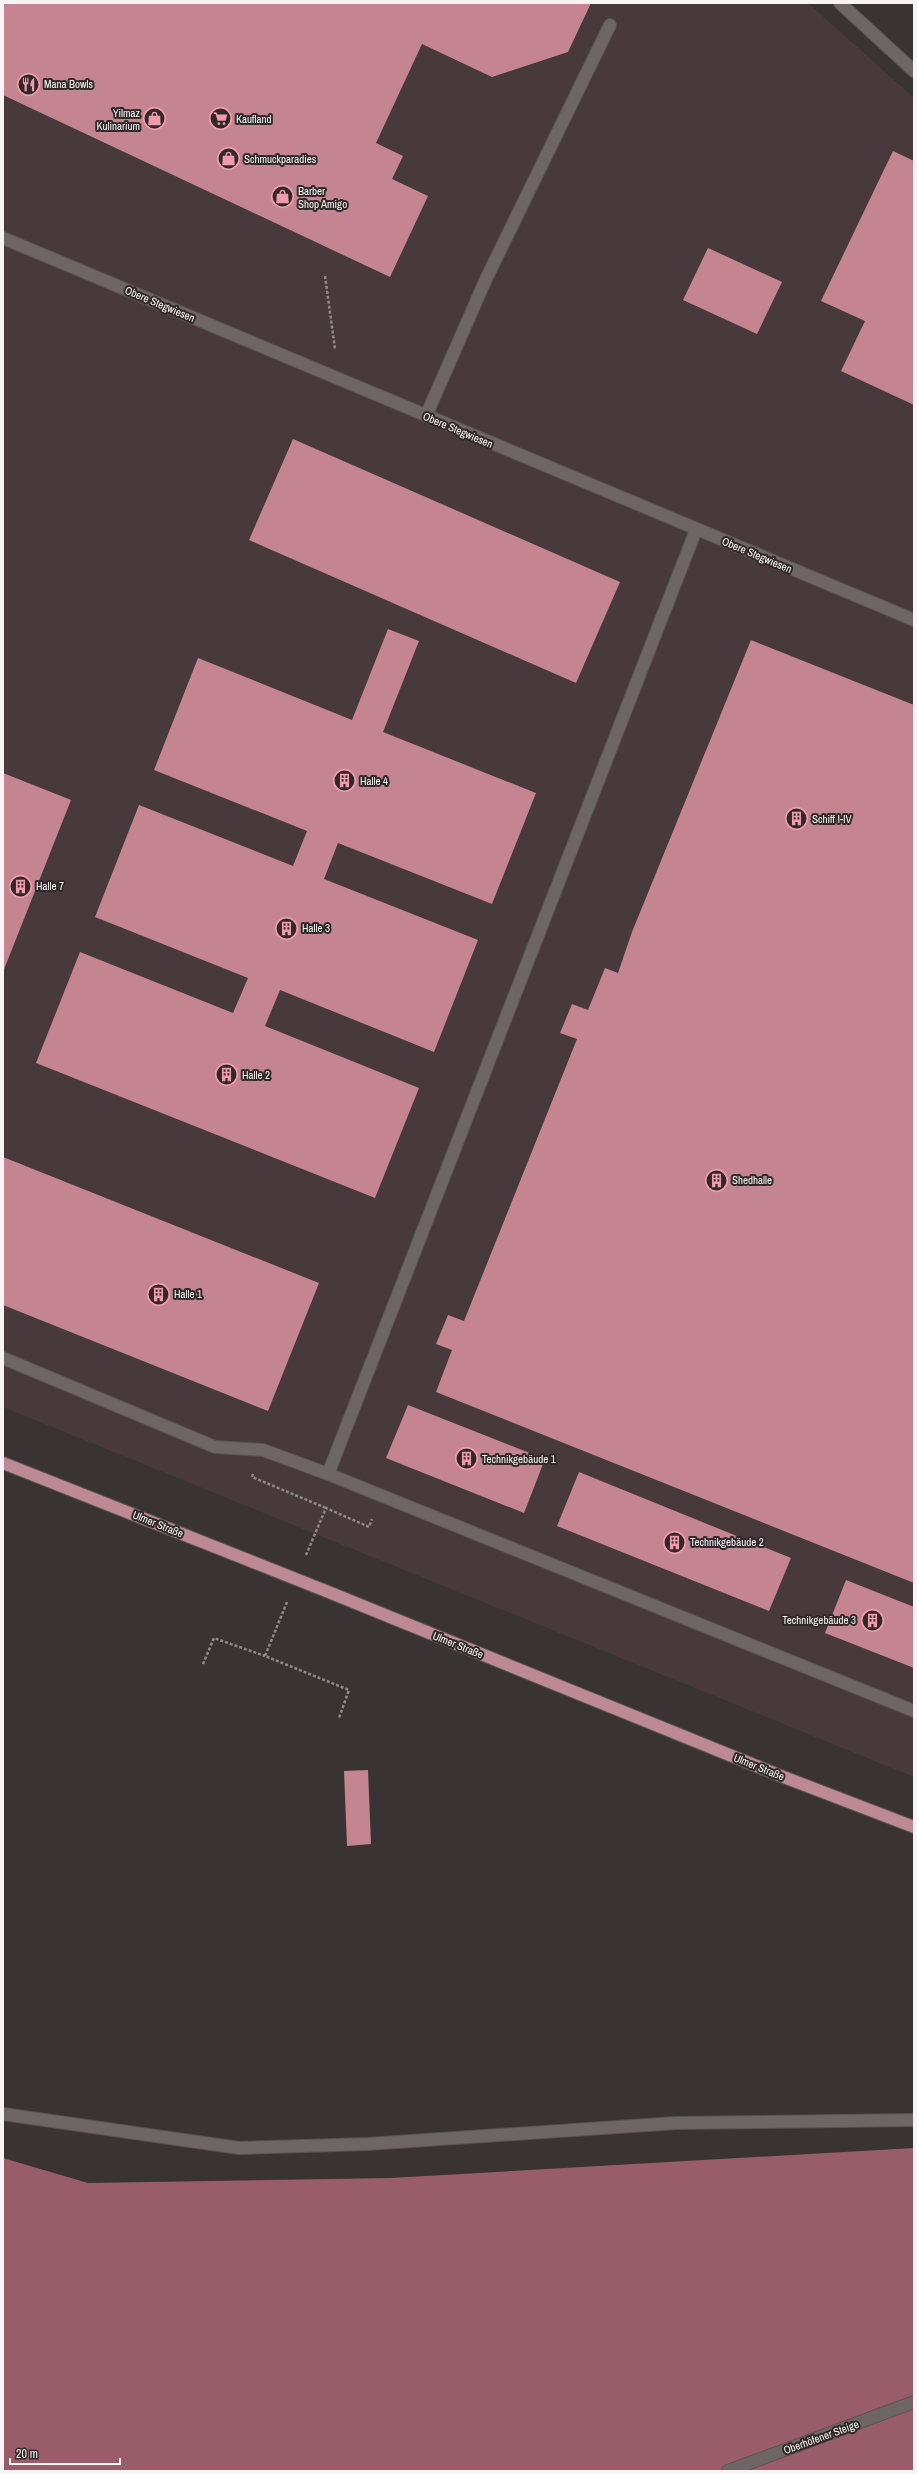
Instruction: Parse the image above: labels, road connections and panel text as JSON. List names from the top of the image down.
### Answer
{
  "streets": {
    "main road": ["Ulmer Straße"],
    "street": ["Obere Stegwiesen", "Oberhöfener Steige"]
  },
  "places": {
    "restaurant": ["Mana Bowls"],
    "shop": ["Yilmaz Kulinarium", "Schmuckparadies", "Barber Shop Amigo"],
    "supermarket": ["Kaufland"],
    "building": [
      "Halle 4",
      "Schiff I-IV",
      "Halle 7",
      "Halle 3",
      "Halle 2",
      "Shedhalle",
      "Halle 1",
      "Technikgebäude 1",
      "Technikgebäude 2",
      "Technikgebäude 3"
    ]
  },
  "scale_bar": "20 m"
}
